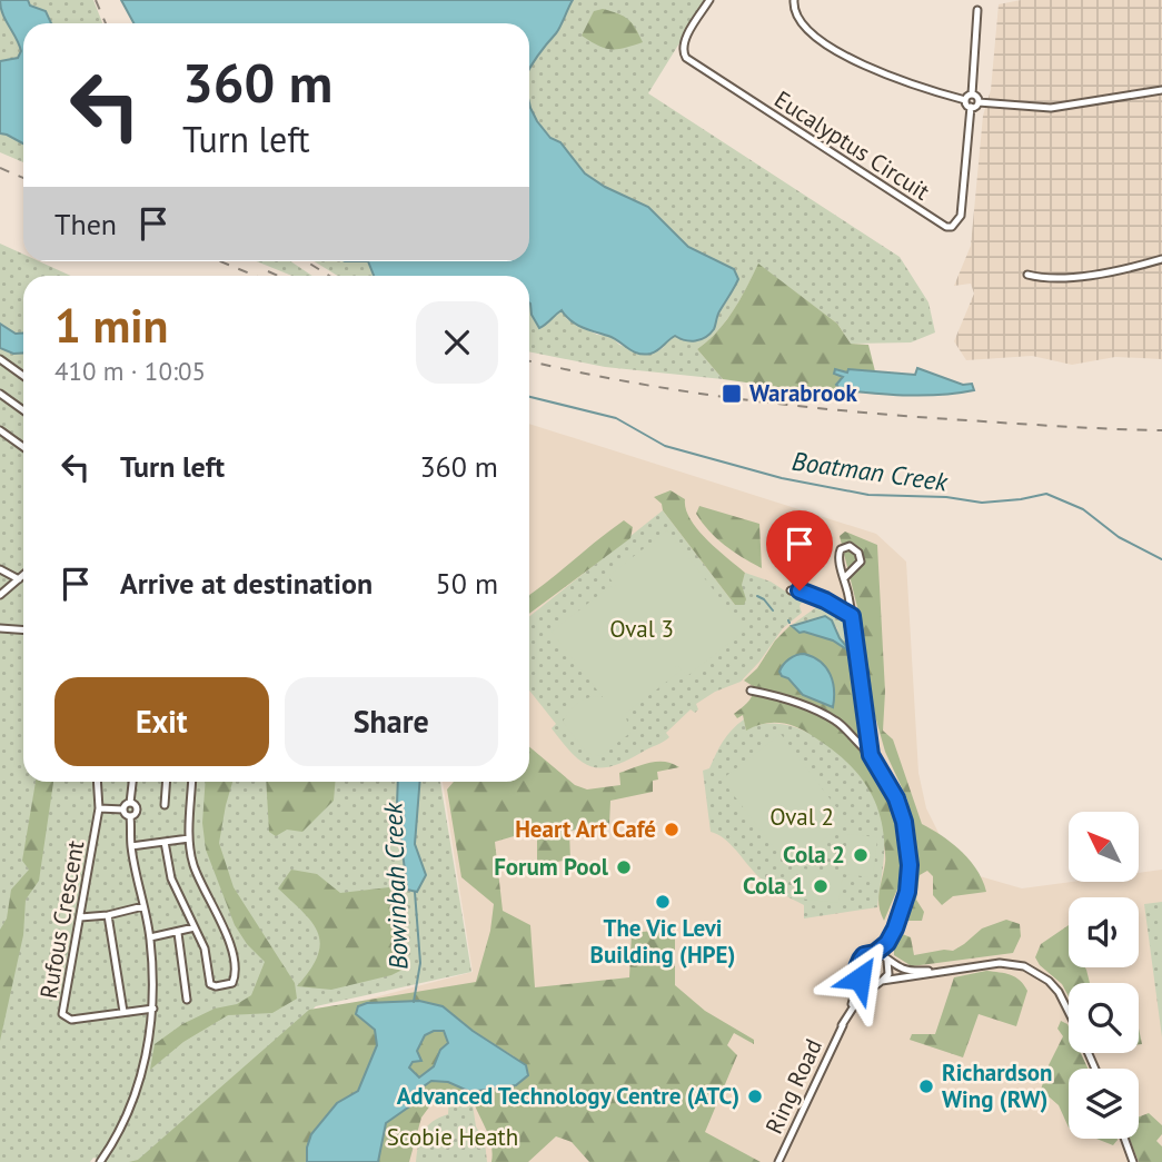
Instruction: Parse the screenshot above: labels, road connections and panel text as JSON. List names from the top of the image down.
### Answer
{
  "streets": {
    "street": ["Eucalyptus Circuit", "Rufous Crescent", "Ring Road"]
  },
  "water": ["Boatman Creek", "Bowinbah Creek"],
  "parks": ["Oval 3", "Oval 2", "Scobie Heath"],
  "places": {
    "transit": ["Warabrook"],
    "other": [
      "Heart Art Café",
      "Cola 2",
      "Forum Pool",
      "Cola 1",
      "The Vic Levi Building (HPE)",
      "Richardson Wing (RW)",
      "Advanced Technology Centre (ATC)"
    ]
  },
  "north": "top left",
  "page": {
    "turn": ["360 m", "Turn left"],
    "then": "Then",
    "heading": ["1 min", "410 m · 10:05"],
    "list": [
      {
        "name": "Turn left",
        "value": "360 m"
      },
      {
        "name": "Arrive at destination",
        "value": "50 m"
      }
    ],
    "buttons": ["Exit", "Share"]
  }
}
